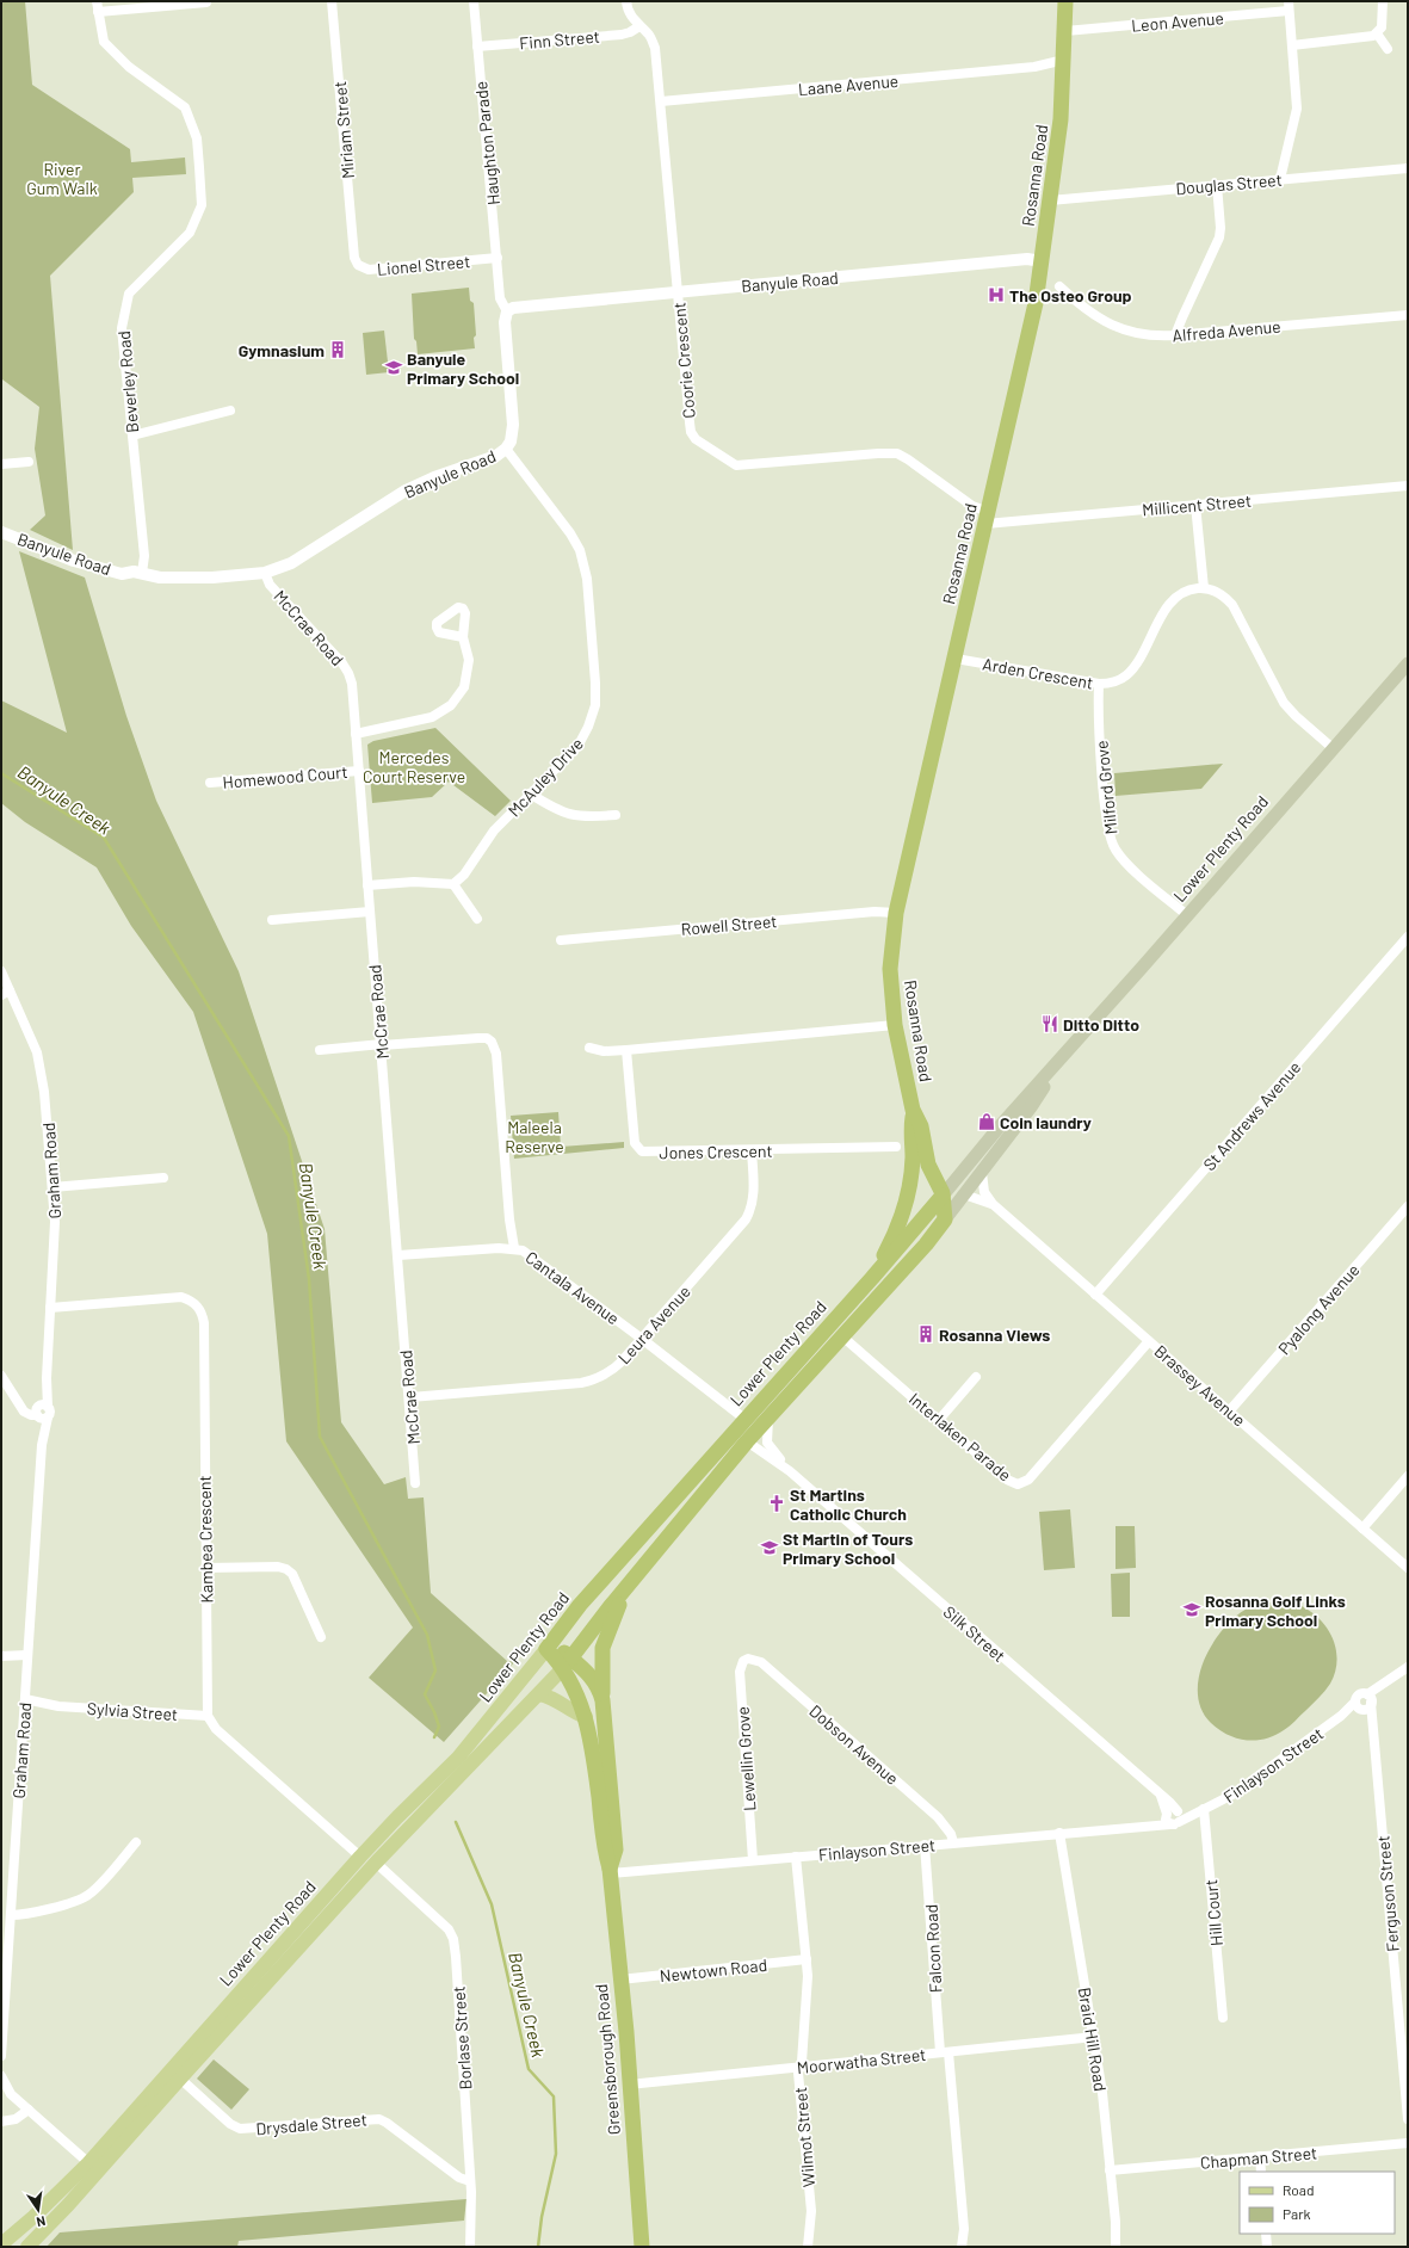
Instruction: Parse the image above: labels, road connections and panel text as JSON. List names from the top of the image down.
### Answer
{
  "streets": {
    "highway": ["Rosanna Road", "Lower Plenty Road", "Greensborough Road"],
    "street": [
      "Leon Avenue",
      "Finn Street",
      "Laane Avenue",
      "Miriam Street",
      "Haughton Parade",
      "Douglas Street",
      "Lionel Street",
      "Banyule Road",
      "Alfreda Avenue",
      "Coorie Crescent",
      "Beverley Road",
      "Millicent Street",
      "McCrae Road",
      "Arden Crescent",
      "Homewood Court",
      "McAuley Drive",
      "Milford Grove",
      "Rowell Street",
      "St Andrews Avenue",
      "Jones Crescent",
      "Graham Road",
      "Cantala Avenue",
      "Pyalong Avenue",
      "Leura Avenue",
      "Brassey Avenue",
      "Interlaken Parade",
      "Kambea Crescent",
      "Silk Street",
      "Sylvia Street",
      "Dobson Avenue",
      "Lewellin Grove",
      "Finlayson Street",
      "Ferguson Street",
      "Hill Court",
      "Falcon Road",
      "Newtown Road",
      "Borlase Street",
      "Braid Hill Road",
      "Moorwatha Street",
      "Drysdale Street",
      "Wilmot Street",
      "Chapman Street"
    ]
  },
  "crossings": [
    ["Leon Avenue", "Rosanna Road"],
    ["Finn Street", "Haughton Parade"],
    ["Finn Street", "Coorie Crescent"],
    ["Laane Avenue", "Rosanna Road"],
    ["Laane Avenue", "Coorie Crescent"],
    ["Miriam Street", "Lionel Street"],
    ["Haughton Parade", "Lionel Street"],
    ["Haughton Parade", "Banyule Road"],
    ["Rosanna Road", "Douglas Street"],
    ["Rosanna Road", "Banyule Road"],
    ["Rosanna Road", "Coorie Crescent"],
    ["Rosanna Road", "Millicent Street"],
    ["Rosanna Road", "Arden Crescent"],
    ["Rosanna Road", "Lower Plenty Road"],
    ["Rosanna Road", "Rowell Street"],
    ["Banyule Road", "Coorie Crescent"],
    ["Banyule Road", "Beverley Road"],
    ["Banyule Road", "McCrae Road"],
    ["Banyule Road", "McAuley Drive"],
    ["Coorie Crescent", "Millicent Street"],
    ["McCrae Road", "Homewood Court"],
    ["McCrae Road", "Cantala Avenue"],
    ["McCrae Road", "Leura Avenue"],
    ["Arden Crescent", "Milford Grove"],
    ["Milford Grove", "Lower Plenty Road"],
    ["Lower Plenty Road", "Cantala Avenue"],
    ["Lower Plenty Road", "Brassey Avenue"],
    ["Lower Plenty Road", "Interlaken Parade"],
    ["Lower Plenty Road", "Silk Street"],
    ["Lower Plenty Road", "Borlase Street"],
    ["Lower Plenty Road", "Greensborough Road"],
    ["Lower Plenty Road", "Drysdale Street"],
    ["St Andrews Avenue", "Brassey Avenue"],
    ["Jones Crescent", "Leura Avenue"],
    ["Graham Road", "Kambea Crescent"],
    ["Graham Road", "Sylvia Street"],
    ["Cantala Avenue", "Leura Avenue"],
    ["Pyalong Avenue", "Brassey Avenue"],
    ["Brassey Avenue", "Interlaken Parade"],
    ["Kambea Crescent", "Sylvia Street"],
    ["Silk Street", "Finlayson Street"],
    ["Dobson Avenue", "Lewellin Grove"],
    ["Dobson Avenue", "Finlayson Street"],
    ["Lewellin Grove", "Finlayson Street"],
    ["Finlayson Street", "Ferguson Street"],
    ["Finlayson Street", "Hill Court"],
    ["Finlayson Street", "Falcon Road"],
    ["Finlayson Street", "Braid Hill Road"],
    ["Finlayson Street", "Greensborough Road"],
    ["Finlayson Street", "Wilmot Street"],
    ["Falcon Road", "Moorwatha Street"],
    ["Newtown Road", "Greensborough Road"],
    ["Newtown Road", "Wilmot Street"],
    ["Borlase Street", "Drysdale Street"],
    ["Braid Hill Road", "Moorwatha Street"],
    ["Braid Hill Road", "Chapman Street"],
    ["Greensborough Road", "Moorwatha Street"],
    ["Moorwatha Street", "Wilmot Street"]
  ],
  "water": ["Banyule Creek"],
  "parks": ["River Gum Walk", "Mercedes Court Reserve", "Maleela Reserve"],
  "places": {
    "hospital": ["The Osteo Group"],
    "building": ["Gymnasium", "Rosanna Views"],
    "school or university": ["Banyule Primary School", "St Martin of Tours Primary School", "Rosanna Golf Links Primary School"],
    "restaurant": ["Ditto Ditto"],
    "shop": ["Coin laundry"],
    "church": ["St Martins Catholic Church"]
  },
  "legend": ["Road", "Park"],
  "north": "bottom"
}
